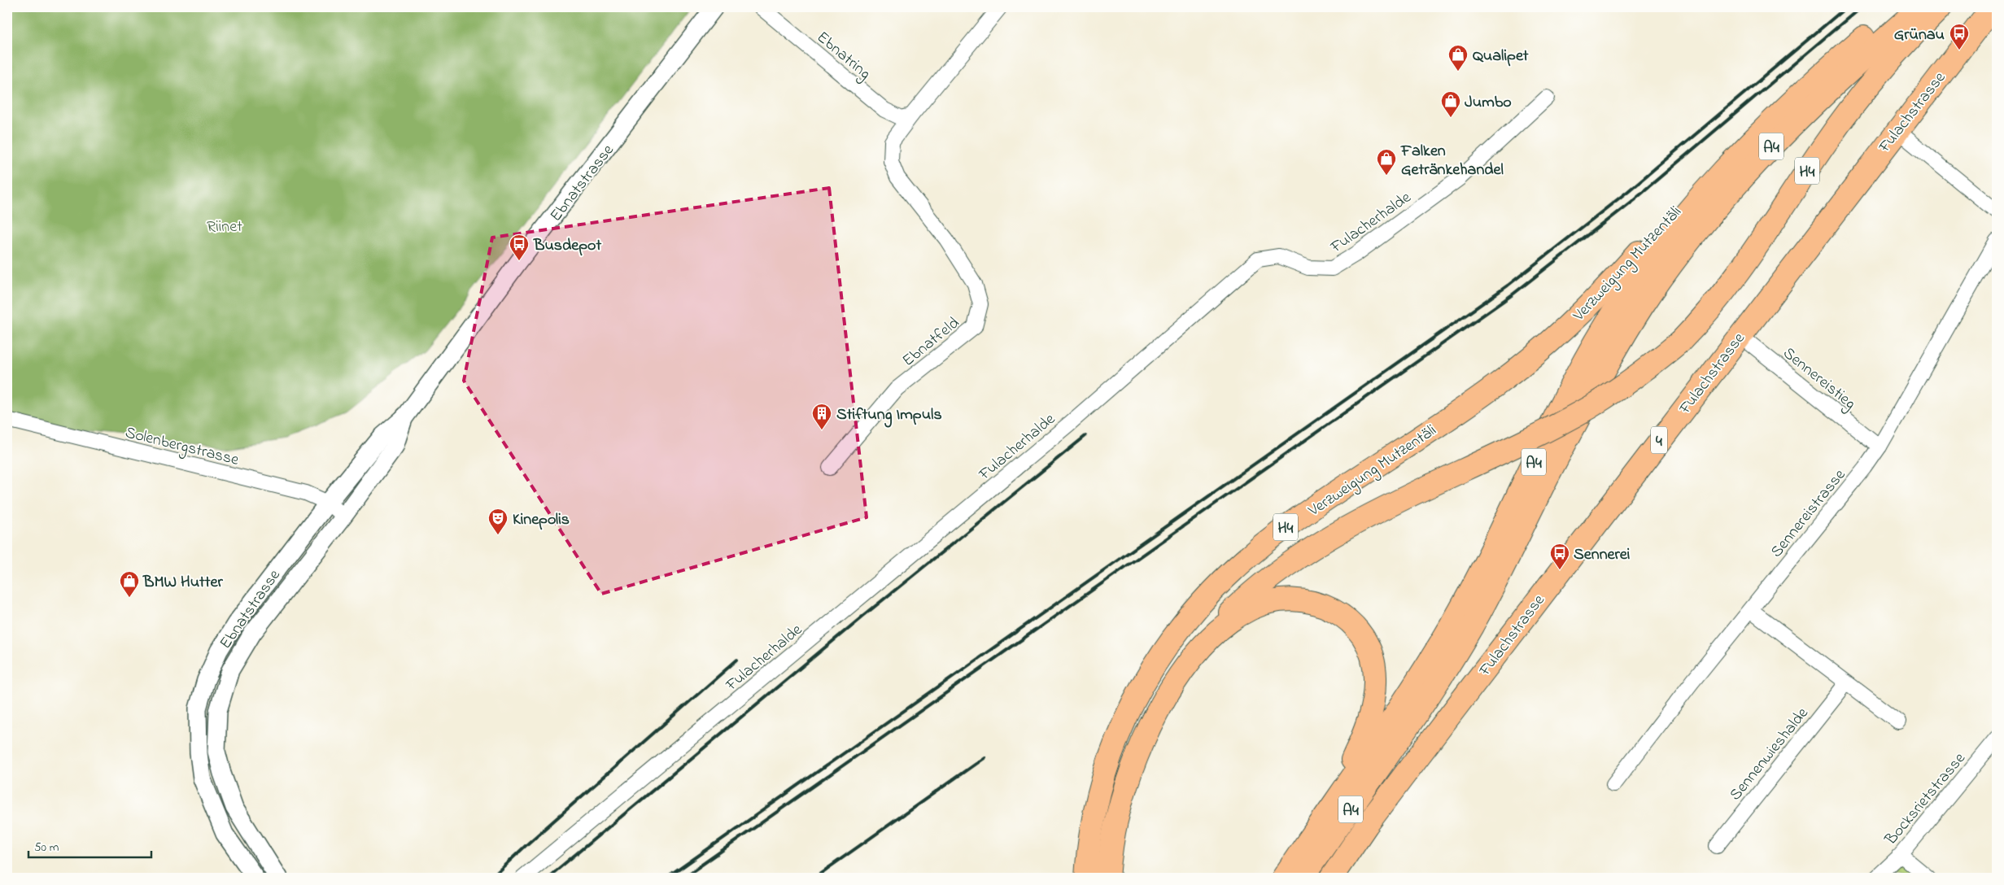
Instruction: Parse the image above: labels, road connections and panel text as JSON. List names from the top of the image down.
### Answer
{
  "streets": {
    "main road": [
      "Fulachstrasse",
      "A4",
      "H4",
      "Verzweigung Mutzentäli",
      "4"
    ],
    "street": [
      "Ebnatring",
      "Ebnatstrasse",
      "Fulacherhalde",
      "Ebnatfeld",
      "Sennereistieg",
      "Solenbergstrasse",
      "Sennereistrasse",
      "Sennenwieshalde",
      "Bocksrietstrasse"
    ]
  },
  "crossings": [
    ["Ebnatring", "Ebnatfeld"],
    ["Fulachstrasse", "Sennereistieg"],
    ["A4", "H4"],
    ["A4", "Verzweigung Mutzentäli"],
    ["H4", "Verzweigung Mutzentäli"],
    ["Ebnatstrasse", "Solenbergstrasse"],
    ["Sennereistieg", "Sennereistrasse"]
  ],
  "parks": ["Riinet"],
  "places": {
    "bus stop": ["Grünau", "Busdepot", "Sennerei"],
    "shop": [
      "Qualipet",
      "Jumbo",
      "Falken Getränkehandel",
      "BMW Hutter"
    ],
    "building": ["Stiftung Impuls"],
    "theatre": ["Kinepolis"]
  },
  "scale_bar": "50 m"
}
